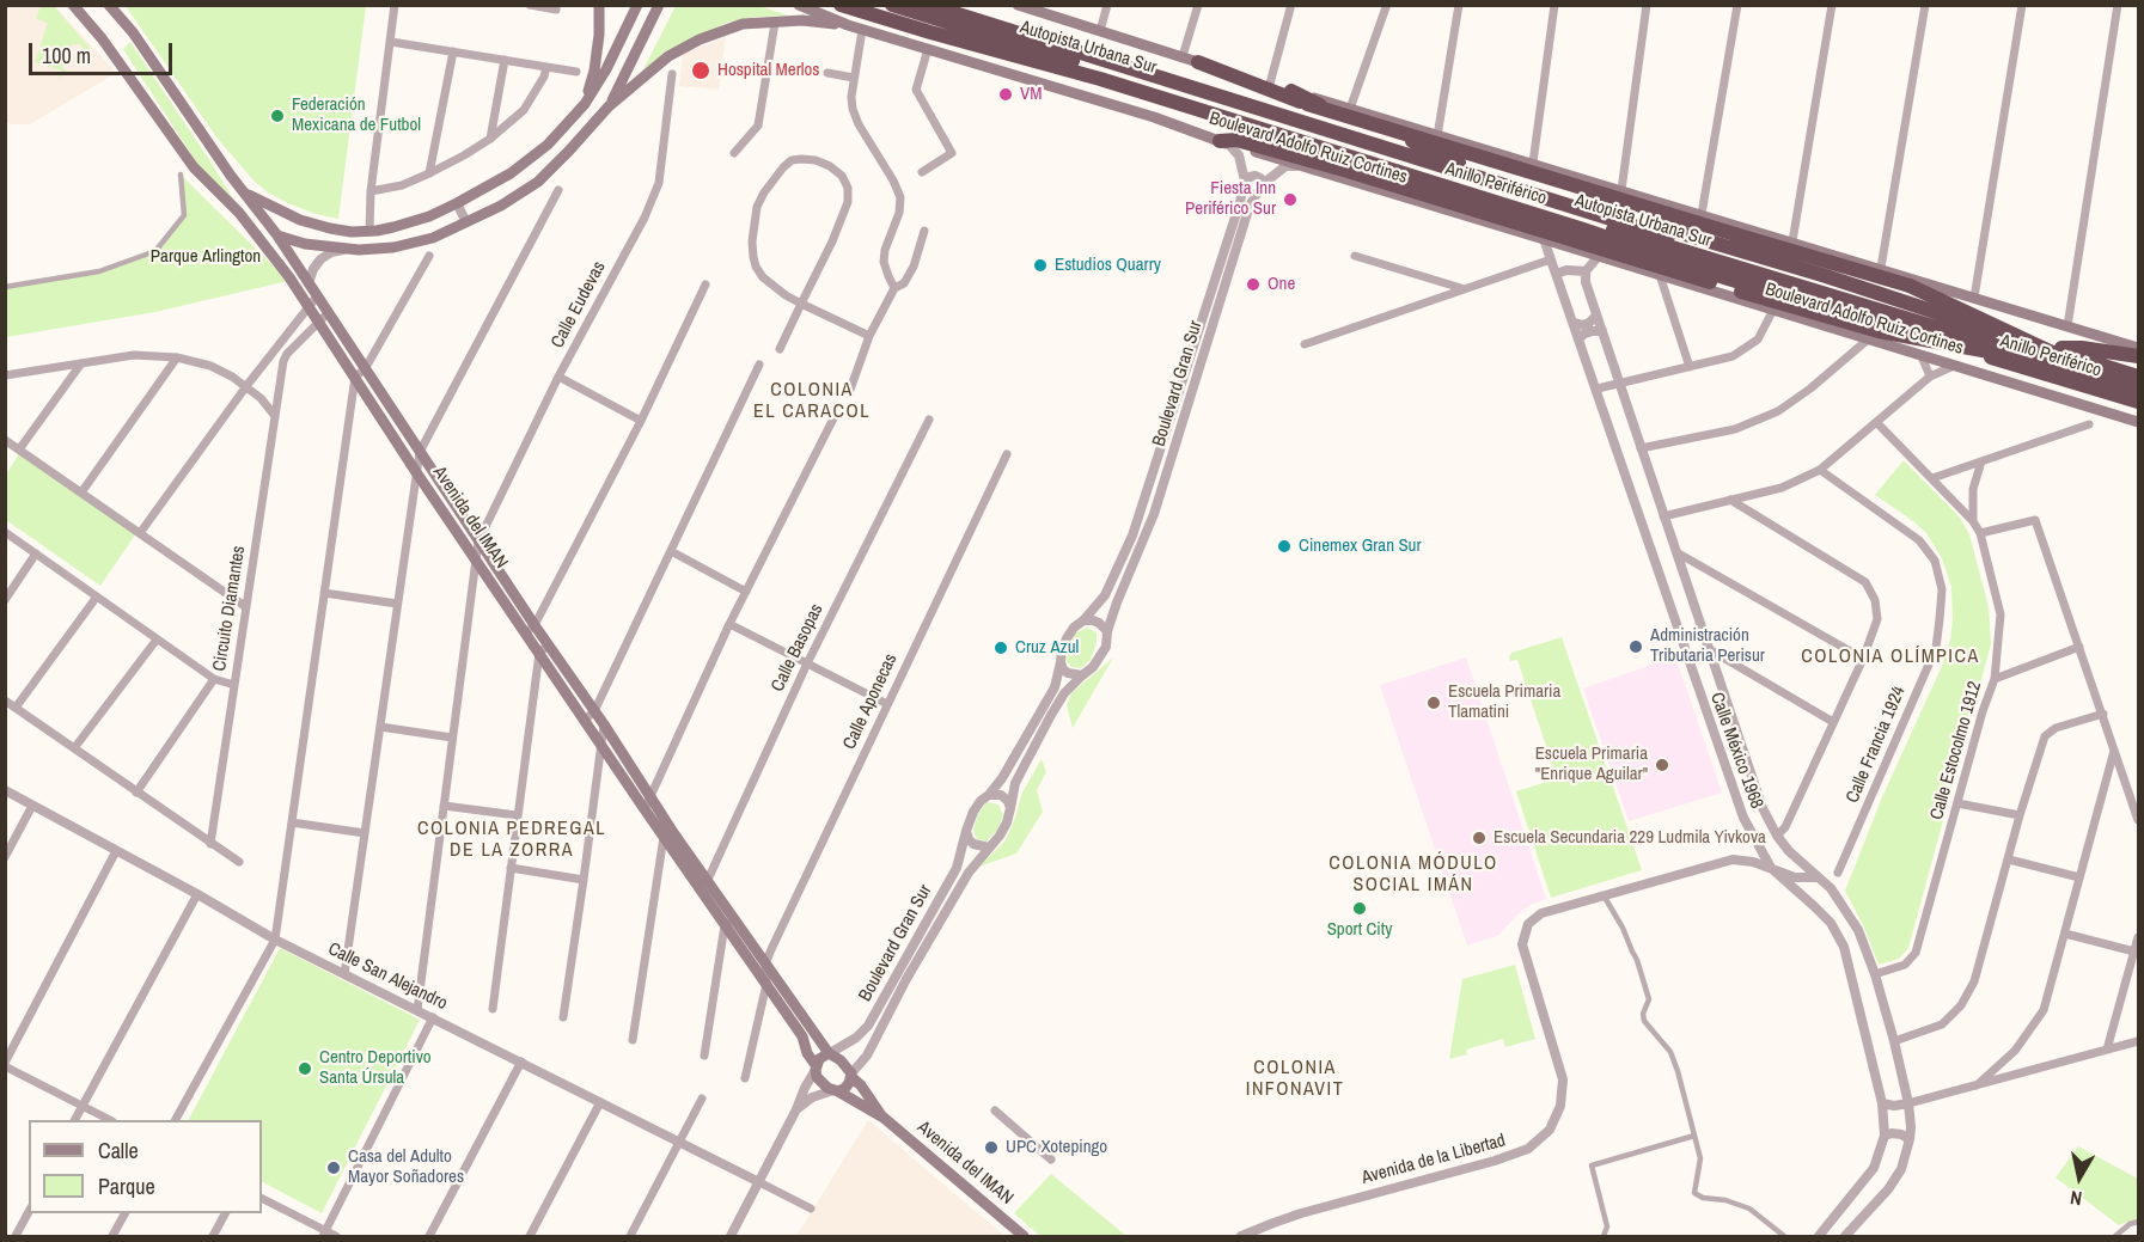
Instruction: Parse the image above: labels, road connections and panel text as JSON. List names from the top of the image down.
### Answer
{
  "streets": {
    "highway": ["Autopista Urbana Sur", "Anillo Periférico"],
    "main road": ["Boulevard Adolfo Ruiz Cortines", "Avenida del IMAN"],
    "street": [
      "Calle Eudevas",
      "Boulevard Gran Sur",
      "Circuito Diamantes",
      "Calle Basopas",
      "Calle Aponecas",
      "Calle Francia 1924",
      "Calle México 1968",
      "Calle Estocolmo 1912",
      "Calle San Alejandro",
      "Avenida de la Libertad"
    ]
  },
  "crossings": [
    ["Boulevard Adolfo Ruiz Cortines", "Calle México 1968"],
    ["Calle Eudevas", "Avenida del IMAN"],
    ["Calle Eudevas", "Calle San Alejandro"],
    ["Boulevard Gran Sur", "Avenida del IMAN"],
    ["Avenida del IMAN", "Calle Basopas"],
    ["Avenida del IMAN", "Calle Aponecas"],
    ["Calle México 1968", "Calle Estocolmo 1912"],
    ["Calle México 1968", "Avenida de la Libertad"]
  ],
  "districts": [
    "COLONIA EL CARACOL",
    "COLONIA OLÍMPICA",
    "COLONIA PEDREGAL DE LA ZORRA",
    "COLONIA MÓDULO SOCIAL IMÁN",
    "COLONIA INFONAVIT"
  ],
  "parks": ["Parque Arlington"],
  "places": [
    "Hospital Merlos",
    "VM",
    "Federación Mexicana de Futbol",
    "Fiesta Inn Periférico Sur",
    "Estudios Quarry",
    "One",
    "Cinemex Gran Sur",
    "Administración Tributaria Perisur",
    "Cruz Azul",
    "Escuela Primaria Tlamatini",
    "Escuela Primaria \"Enrique Aguilar\"",
    "Escuela Secundaria 229 Ludmila Yivkova",
    "Sport City",
    "Centro Deportivo Santa Úrsula",
    "UPC Xotepingo",
    "Casa del Adulto Mayor Soñadores"
  ],
  "legend": ["Calle", "Parque"],
  "scale_bar": "100 m",
  "north": "bottom"
}
